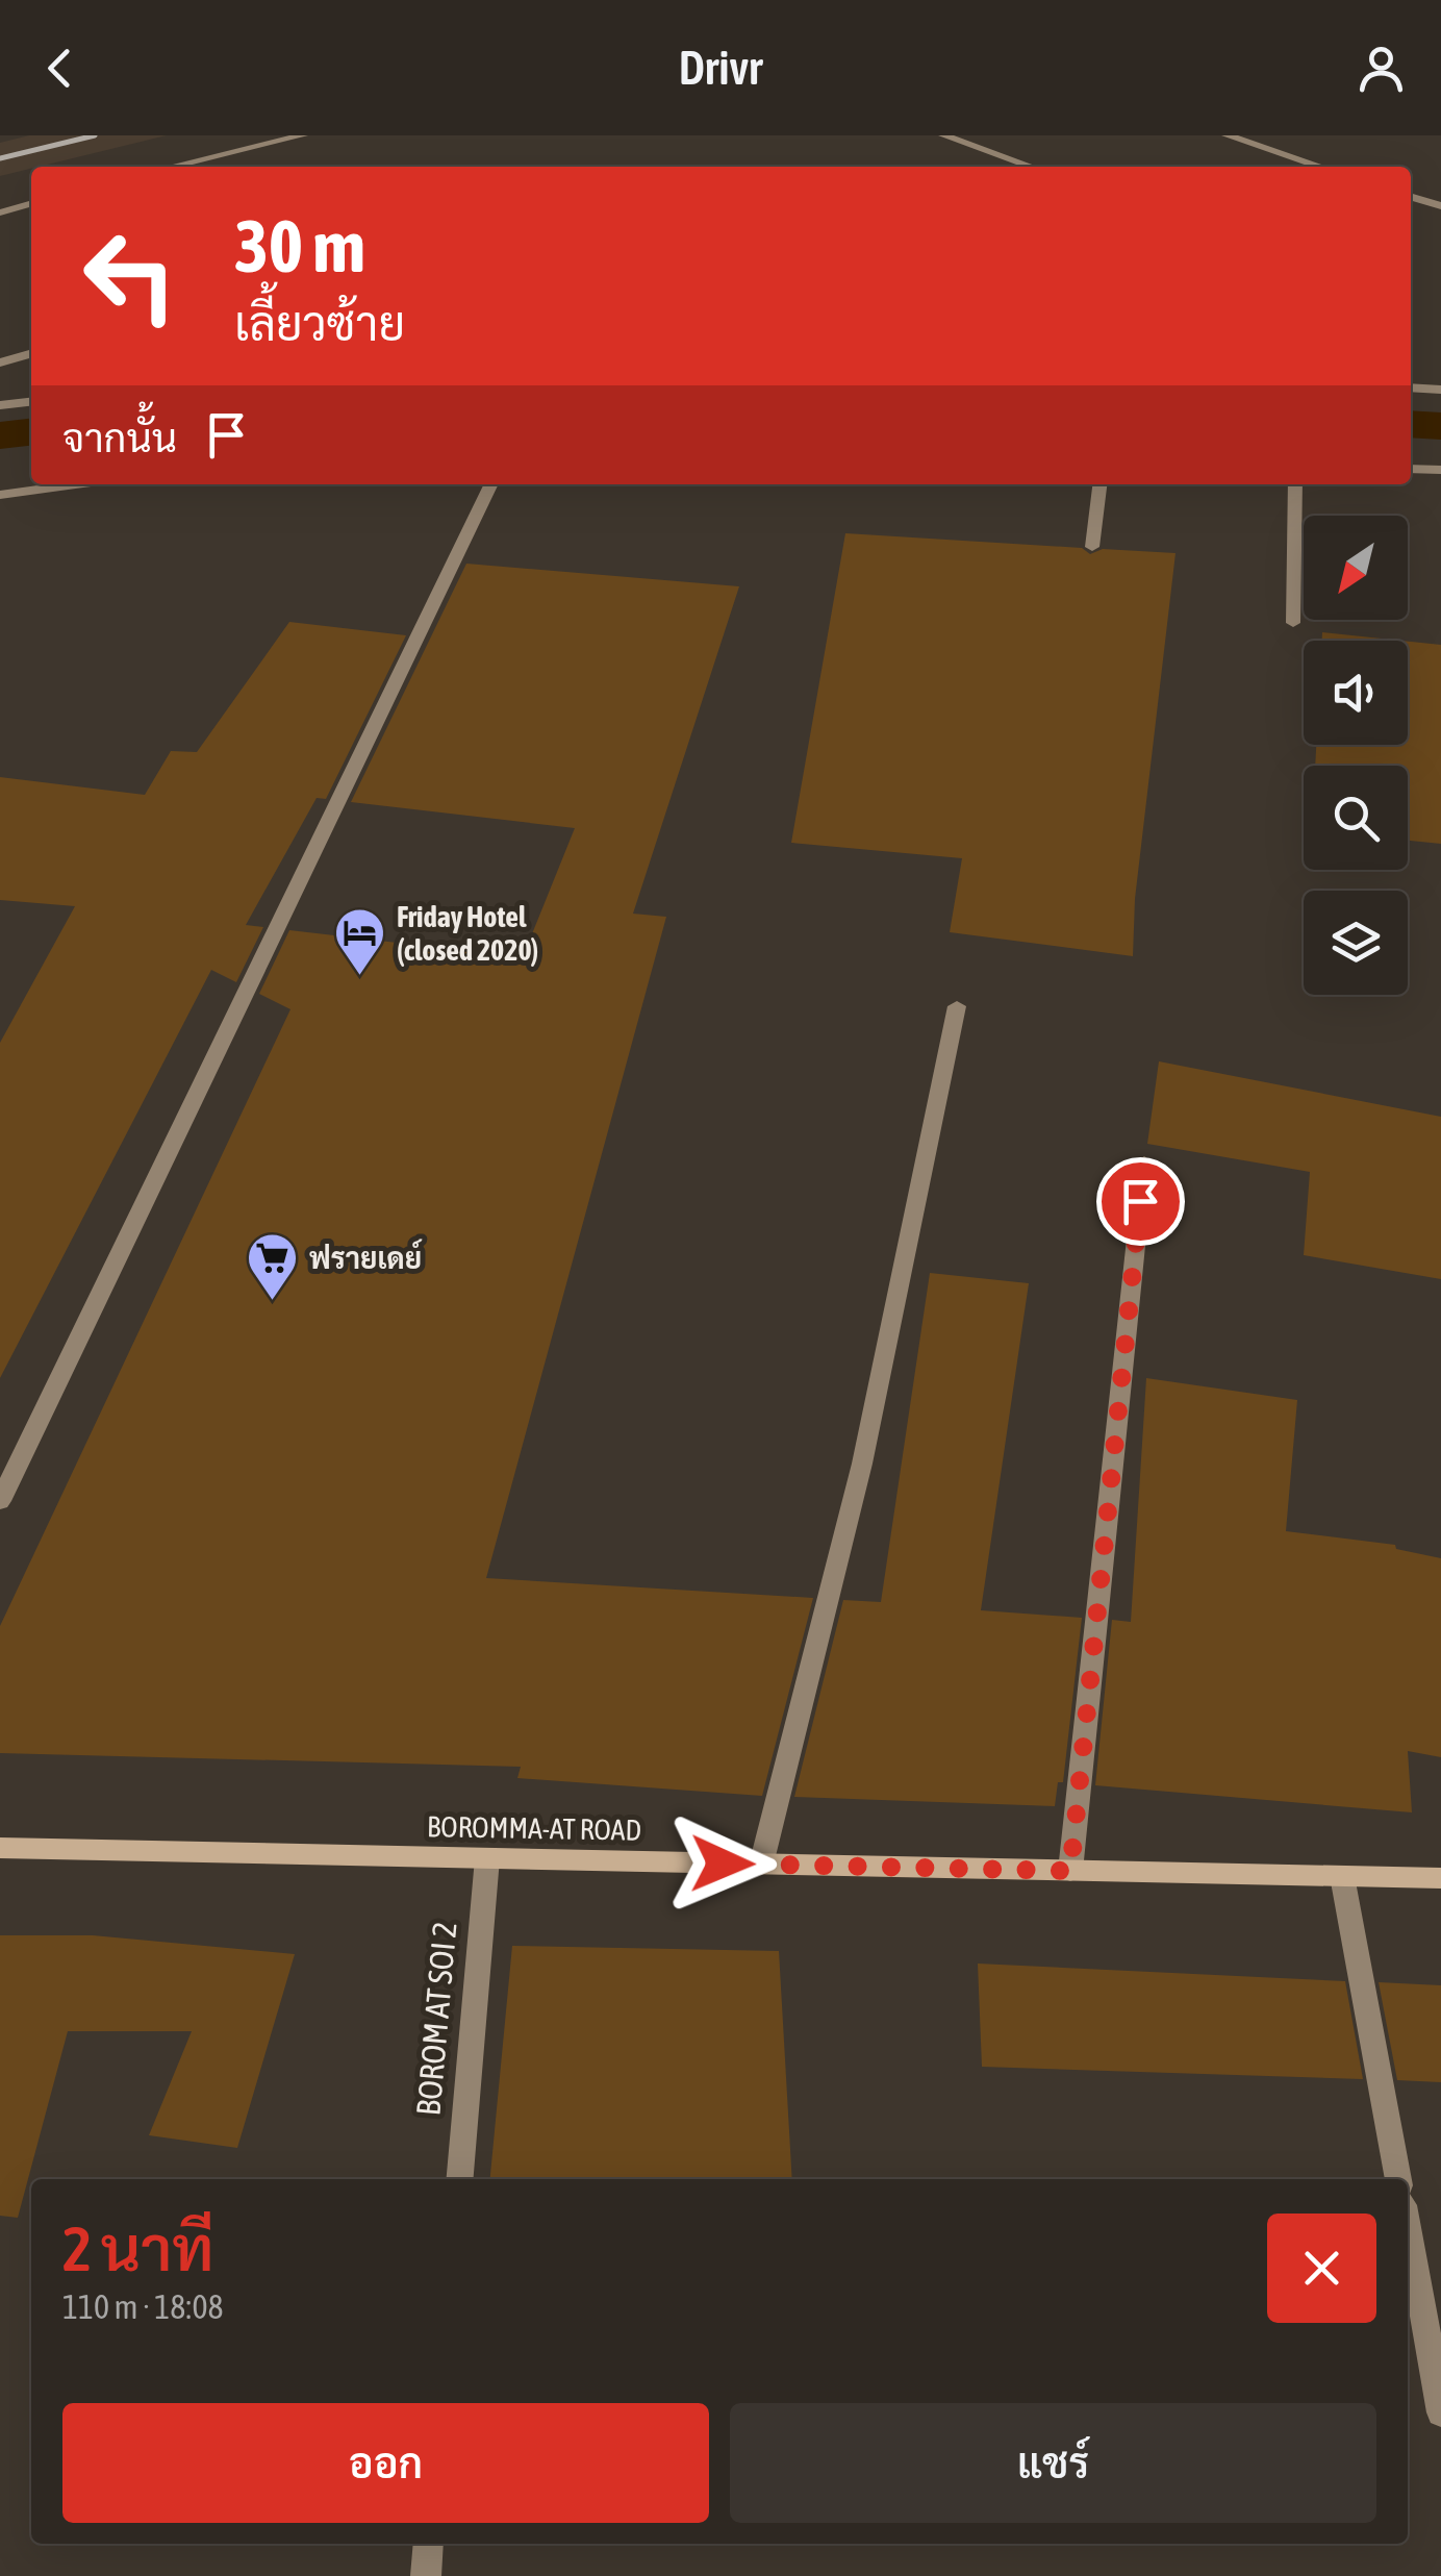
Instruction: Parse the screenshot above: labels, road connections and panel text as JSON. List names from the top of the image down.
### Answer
{
  "streets": {
    "main road": ["BOROMMA-AT ROAD"],
    "street": ["BOROM AT SOI 2"]
  },
  "crossings": [
    ["BOROMMA-AT ROAD", "BOROM AT SOI 2"]
  ],
  "places": {
    "hotel": ["Friday Hotel (closed 2020)"],
    "supermarket": ["ฟรายเดย์"]
  },
  "north": "bottom left",
  "page": {
    "header": "Drivr",
    "turn": ["30 m", "เลี้ยวซ้าย"],
    "then": "จากนั้น",
    "heading": ["2 นาที", "110 m · 18:08"],
    "buttons": ["ออก", "แชร์"]
  }
}
